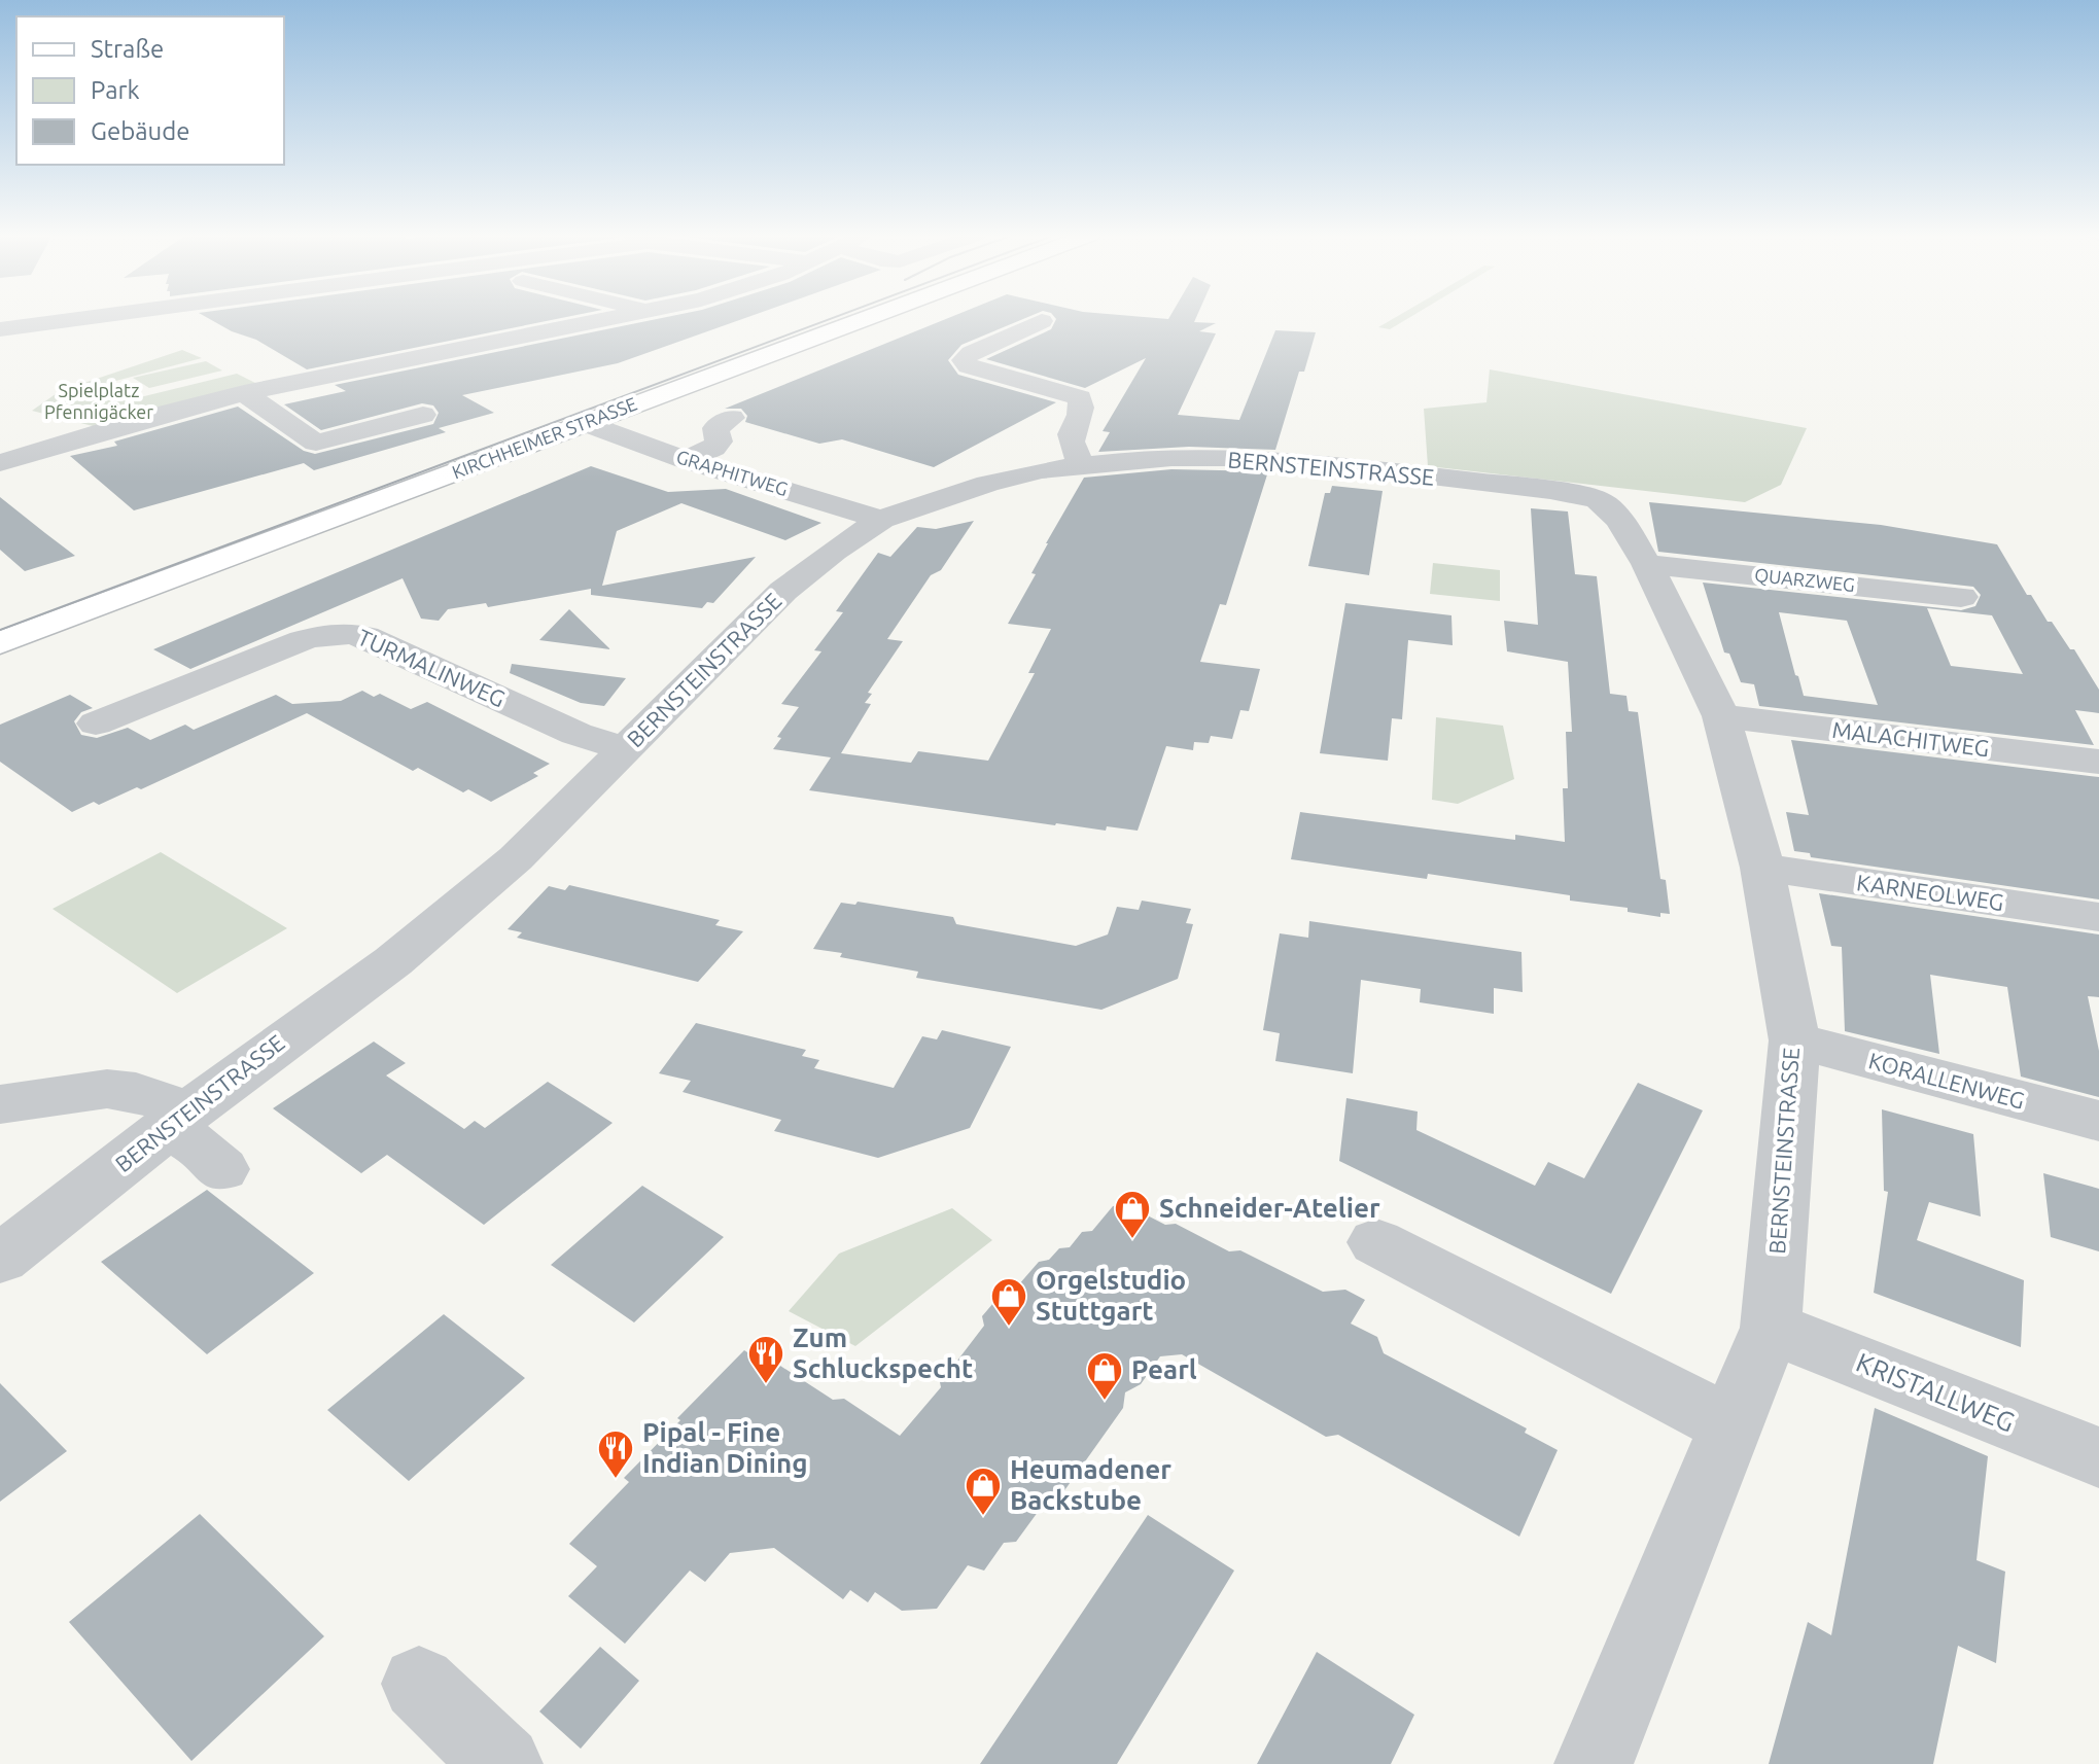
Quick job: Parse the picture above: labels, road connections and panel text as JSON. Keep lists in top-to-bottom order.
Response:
{
  "streets": {
    "main road": ["KIRCHHEIMER STRASSE"],
    "street": [
      "BERNSTEINSTRASSE",
      "GRAPHITWEG",
      "QUARZWEG",
      "TURMALINWEG",
      "MALACHITWEG",
      "KARNEOLWEG",
      "KORALLENWEG",
      "KRISTALLWEG"
    ]
  },
  "crossings": [
    ["KIRCHHEIMER STRASSE", "GRAPHITWEG"],
    ["BERNSTEINSTRASSE", "GRAPHITWEG"],
    ["BERNSTEINSTRASSE", "QUARZWEG"],
    ["BERNSTEINSTRASSE", "TURMALINWEG"],
    ["BERNSTEINSTRASSE", "MALACHITWEG"],
    ["BERNSTEINSTRASSE", "KARNEOLWEG"],
    ["BERNSTEINSTRASSE", "KORALLENWEG"],
    ["BERNSTEINSTRASSE", "KRISTALLWEG"]
  ],
  "parks": ["Spielplatz Pfennigäcker"],
  "places": {
    "shop": [
      "Schneider-Atelier",
      "Orgelstudio Stuttgart",
      "Pearl",
      "Heumadener Backstube"
    ],
    "restaurant": ["Zum Schluckspecht", "Pipal - Fine Indian Dining"]
  },
  "legend": ["Straße", "Park", "Gebäude"]
}
